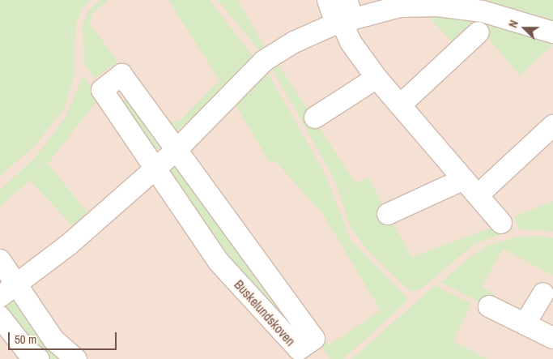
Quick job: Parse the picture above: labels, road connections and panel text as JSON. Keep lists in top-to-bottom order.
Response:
{
  "streets": {
    "street": ["Buskelundskoven"]
  },
  "scale_bar": "50 m",
  "north": "left"
}
